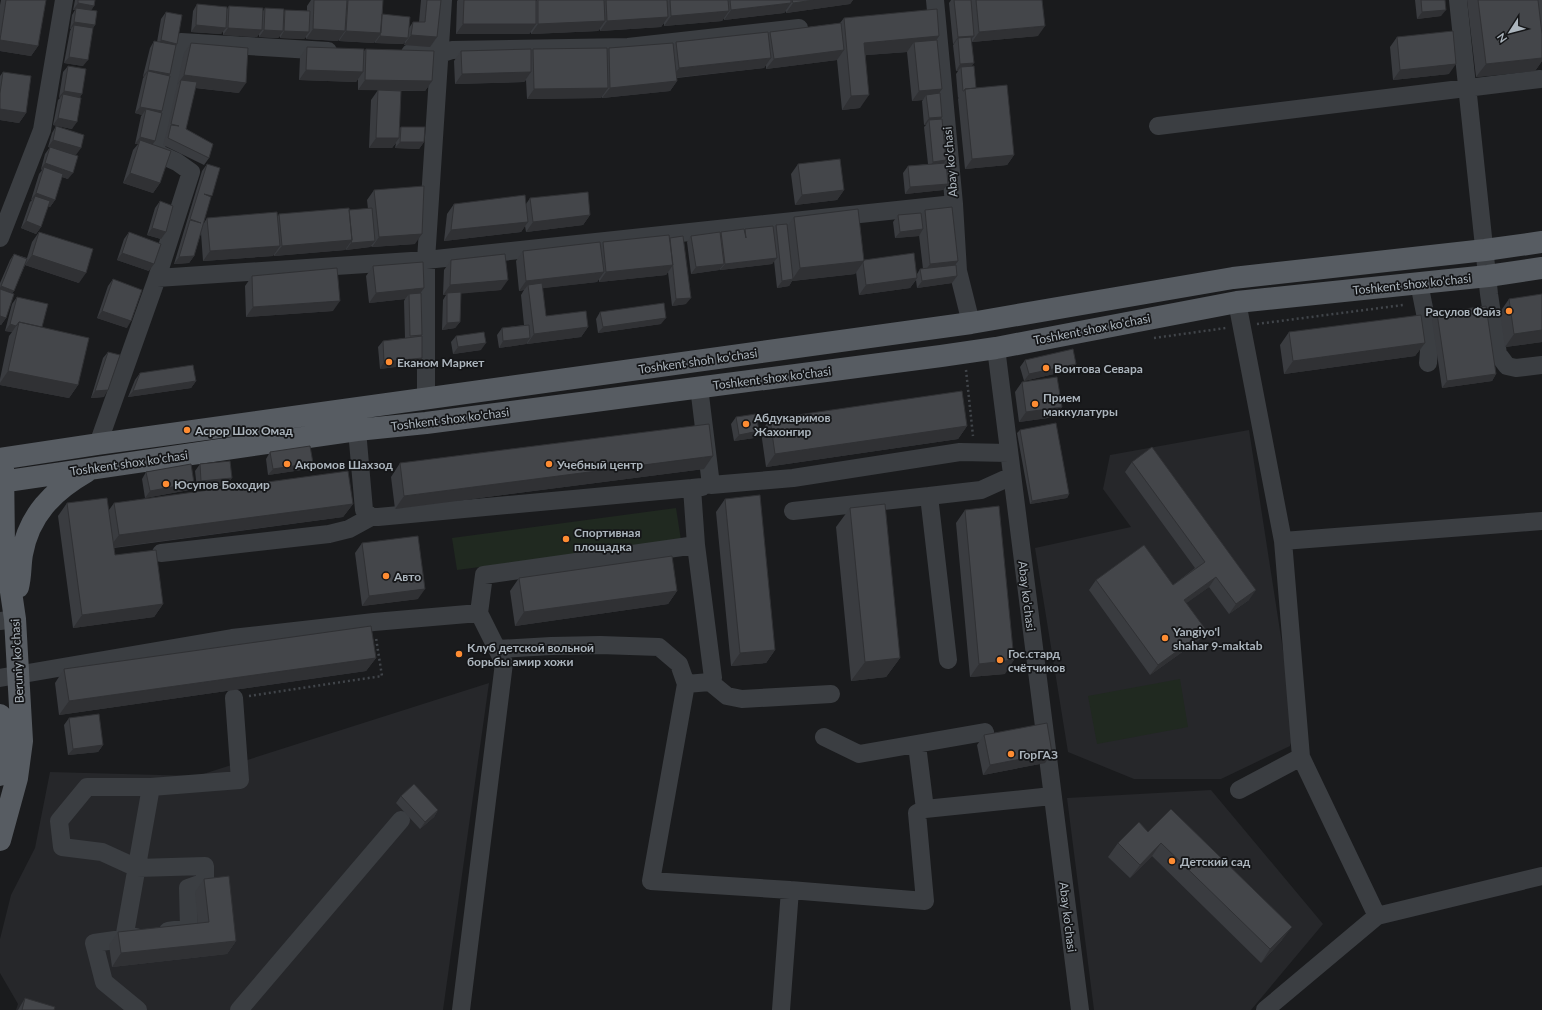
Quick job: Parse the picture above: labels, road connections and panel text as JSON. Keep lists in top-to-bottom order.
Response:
{
  "streets": {
    "main road": ["Toshkent shox ko'chasi", "Toshkent shoh ko'chasi", "Beruniy ko'chasi"],
    "street": ["Abay ko'chasi"]
  },
  "crossings": [
    ["Abay ko'chasi", "Toshkent shox ko'chasi"],
    ["Abay ko'chasi", "Toshkent shoh ko'chasi"],
    ["Toshkent shox ko'chasi", "Toshkent shoh ko'chasi"],
    ["Toshkent shox ko'chasi", "Beruniy ko'chasi"]
  ],
  "places": [
    "Расулов Файз",
    "Еканом Маркет",
    "Воитова Севара",
    "Прием маккулатуры",
    "Абдукаримов Жахонгир",
    "Асрор Шох Омад",
    "Акромов Шахзод",
    "Учебный центр",
    "Юсупов Боходир",
    "Спортивная площадка",
    "Авто",
    "Yangiyo'l shahar 9-maktab",
    "Клуб детской вольной борьбы амир хожи",
    "Гос.стард счётчиков",
    "ГорГАЗ",
    "Детский сад"
  ],
  "north": "bottom left"
}
